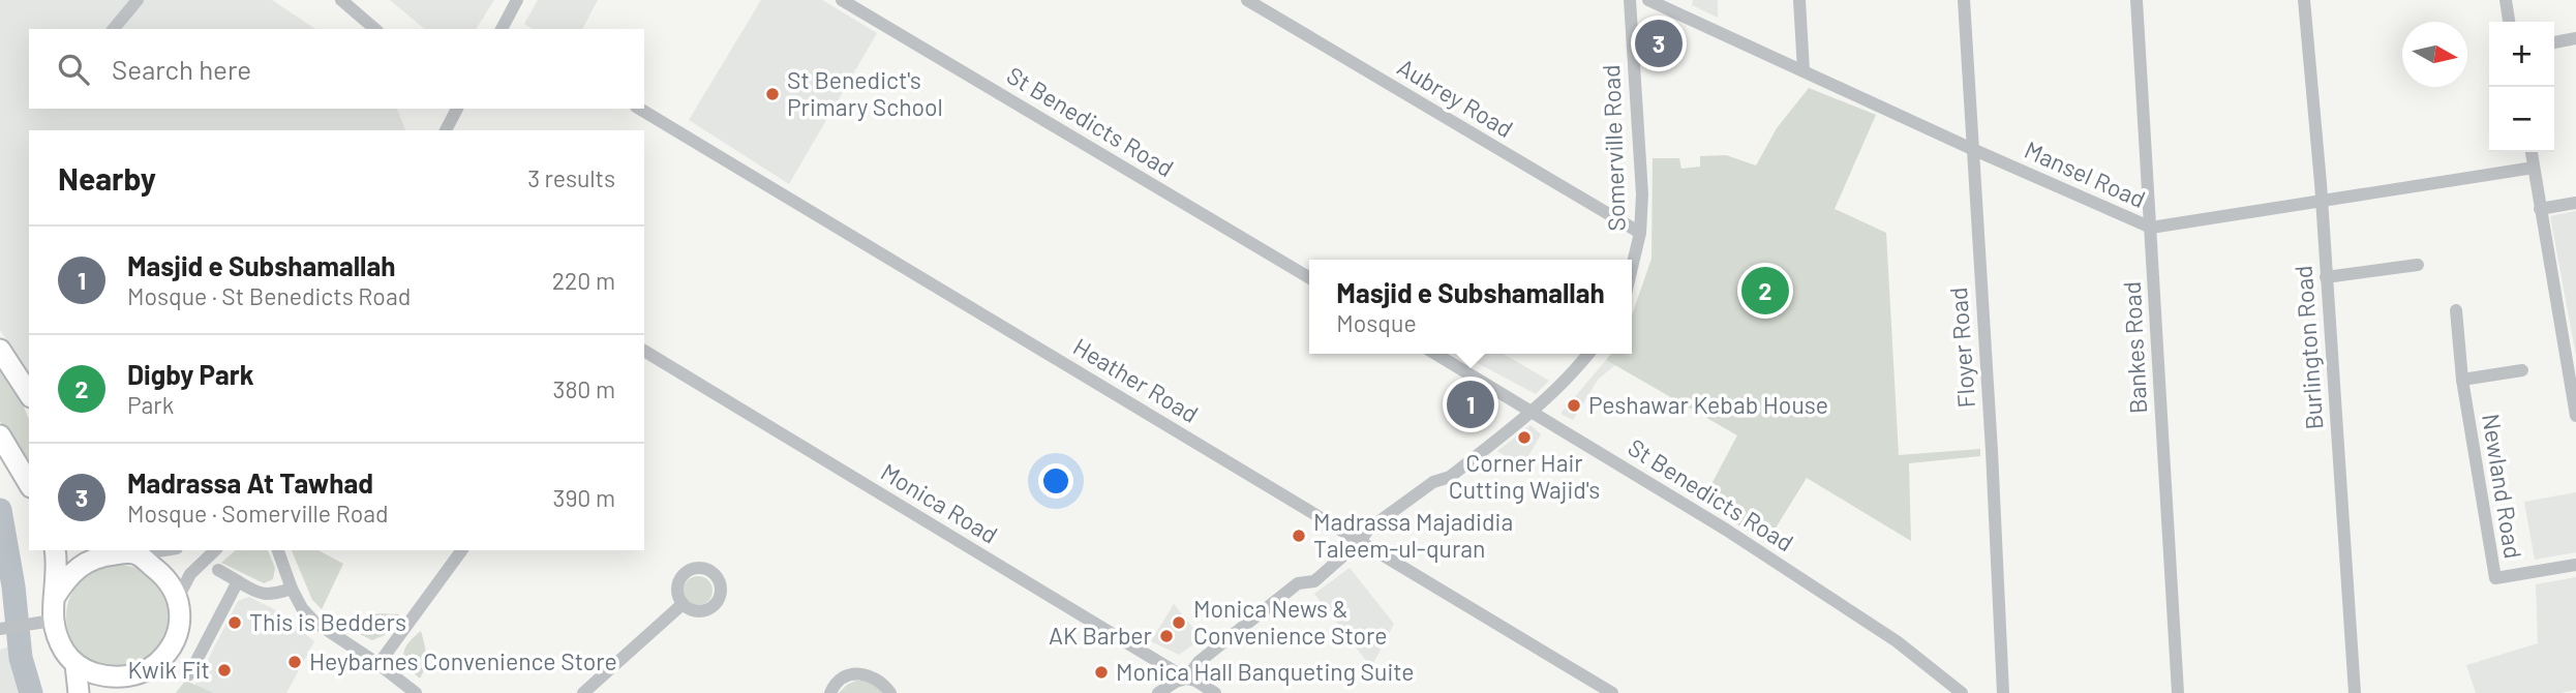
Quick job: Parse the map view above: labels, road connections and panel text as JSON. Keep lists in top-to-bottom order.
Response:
{
  "streets": {
    "street": [
      "Aubrey Road",
      "St Benedicts Road",
      "Somerville Road",
      "Mansel Road",
      "Floyer Road",
      "Bankes Road",
      "Burlington Road",
      "Heather Road",
      "Newland Road",
      "Monica Road"
    ]
  },
  "crossings": [
    ["Aubrey Road", "Somerville Road"],
    ["Mansel Road", "Floyer Road"],
    ["Mansel Road", "Bankes Road"],
    ["Mansel Road", "Burlington Road"]
  ],
  "places": [
    "St Benedict's Primary School",
    "Peshawar Kebab House",
    "Corner Hair Cutting Wajid's",
    "Madrassa Majadidia Taleem-ul-quran",
    "This is Bedders",
    "Monica News & Convenience Store",
    "AK Barber",
    "Heybarnes Convenience Store",
    "Kwik Fit",
    "Monica Hall Banqueting Suite"
  ],
  "north": "right",
  "page": {
    "pins": ["3", "2", "1"],
    "map_buttons": ["+", "−"],
    "search": "Search here",
    "heading": ["Nearby", "3 results"],
    "list": [
      {
        "mark": "1",
        "name": "Masjid e Subshamallah",
        "note": "Mosque · St Benedicts Road",
        "value": "220 m"
      },
      {
        "mark": "2",
        "name": "Digby Park",
        "note": "Park",
        "value": "380 m"
      },
      {
        "mark": "3",
        "name": "Madrassa At Tawhad",
        "note": "Mosque · Somerville Road",
        "value": "390 m"
      }
    ],
    "popup": ["Masjid e Subshamallah", "Mosque"]
  }
}
